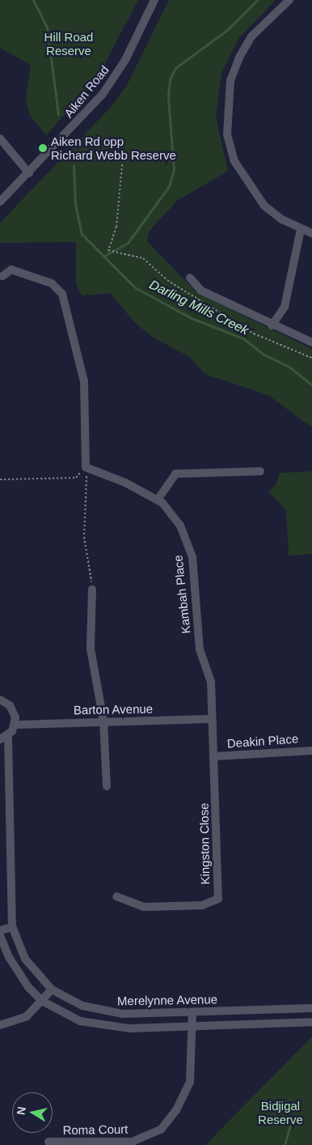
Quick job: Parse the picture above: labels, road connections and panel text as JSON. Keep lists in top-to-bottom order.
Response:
{
  "streets": {
    "street": [
      "Aiken Road",
      "Kambah Place",
      "Barton Avenue",
      "Deakin Place",
      "Kingston Close",
      "Merelynne Avenue",
      "Roma Court"
    ]
  },
  "crossings": [
    ["Kambah Place", "Barton Avenue"],
    ["Kambah Place", "Deakin Place"],
    ["Kambah Place", "Kingston Close"],
    ["Deakin Place", "Kingston Close"],
    ["Merelynne Avenue", "Roma Court"]
  ],
  "water": ["Darling Mills Creek"],
  "parks": ["Hill Road Reserve", "Bidjigal Reserve"],
  "places": ["Aiken Rd opp Richard Webb Reserve"],
  "north": "left"
}
